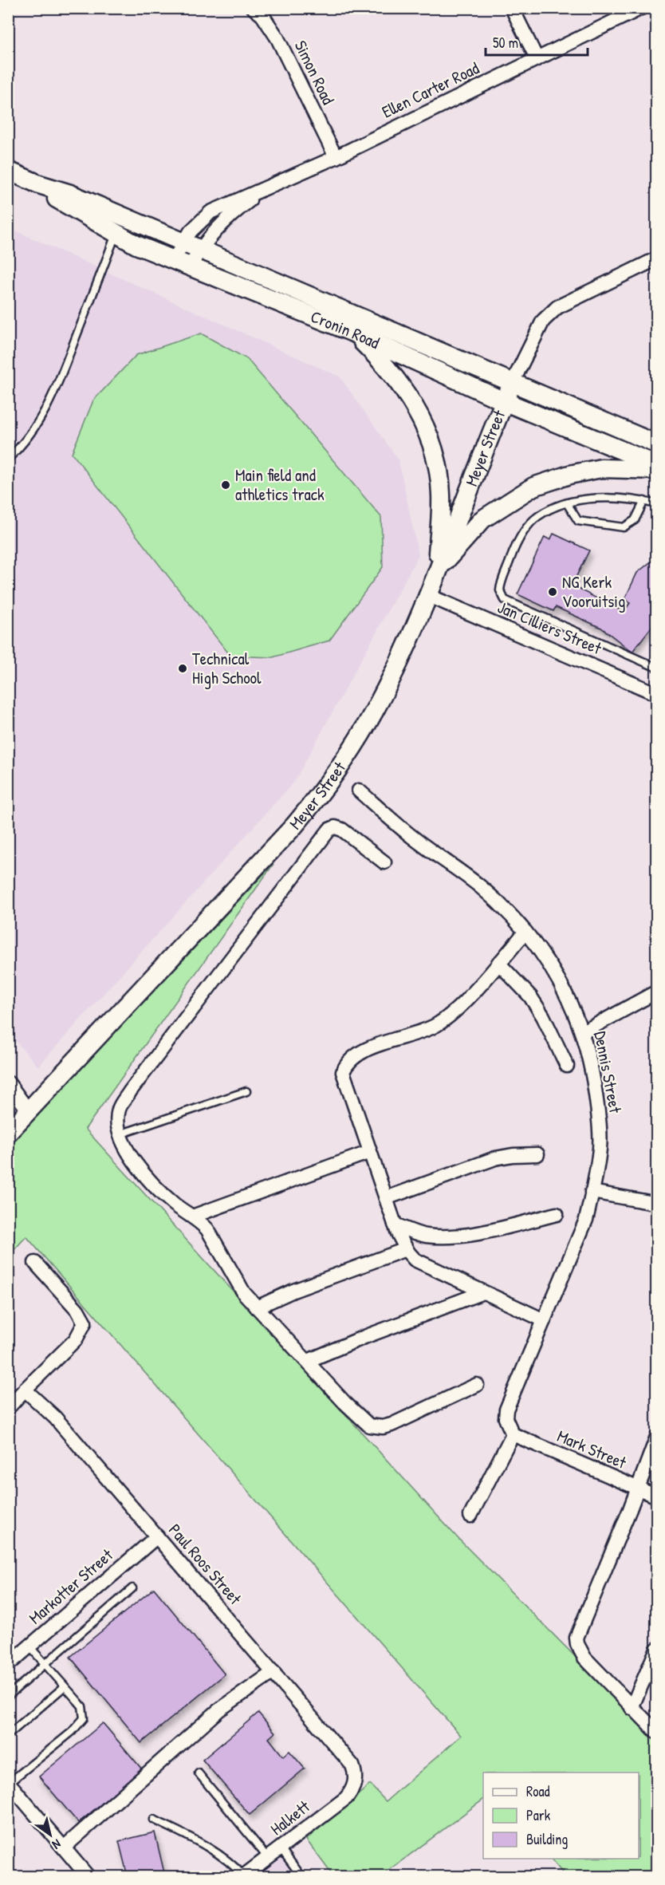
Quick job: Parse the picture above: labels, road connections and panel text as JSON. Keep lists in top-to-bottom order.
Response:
{
  "streets": {
    "street": [
      "Simon Road",
      "Ellen Carter Road",
      "Cronin Road",
      "Meyer Street",
      "Jan Cilliers Street",
      "Dennis Street",
      "Mark Street",
      "Paul Roos Street",
      "Markotter Street",
      "Halkett"
    ]
  },
  "crossings": [
    ["Simon Road", "Ellen Carter Road"],
    ["Ellen Carter Road", "Cronin Road"],
    ["Cronin Road", "Meyer Street"],
    ["Meyer Street", "Jan Cilliers Street"],
    ["Dennis Street", "Mark Street"],
    ["Paul Roos Street", "Markotter Street"],
    ["Paul Roos Street", "Halkett"]
  ],
  "places": ["Main field and athletics track", "NG Kerk Vooruitsig", "Technical High School"],
  "legend": ["Road", "Park", "Building"],
  "scale_bar": "50 m",
  "north": "bottom right"
}
